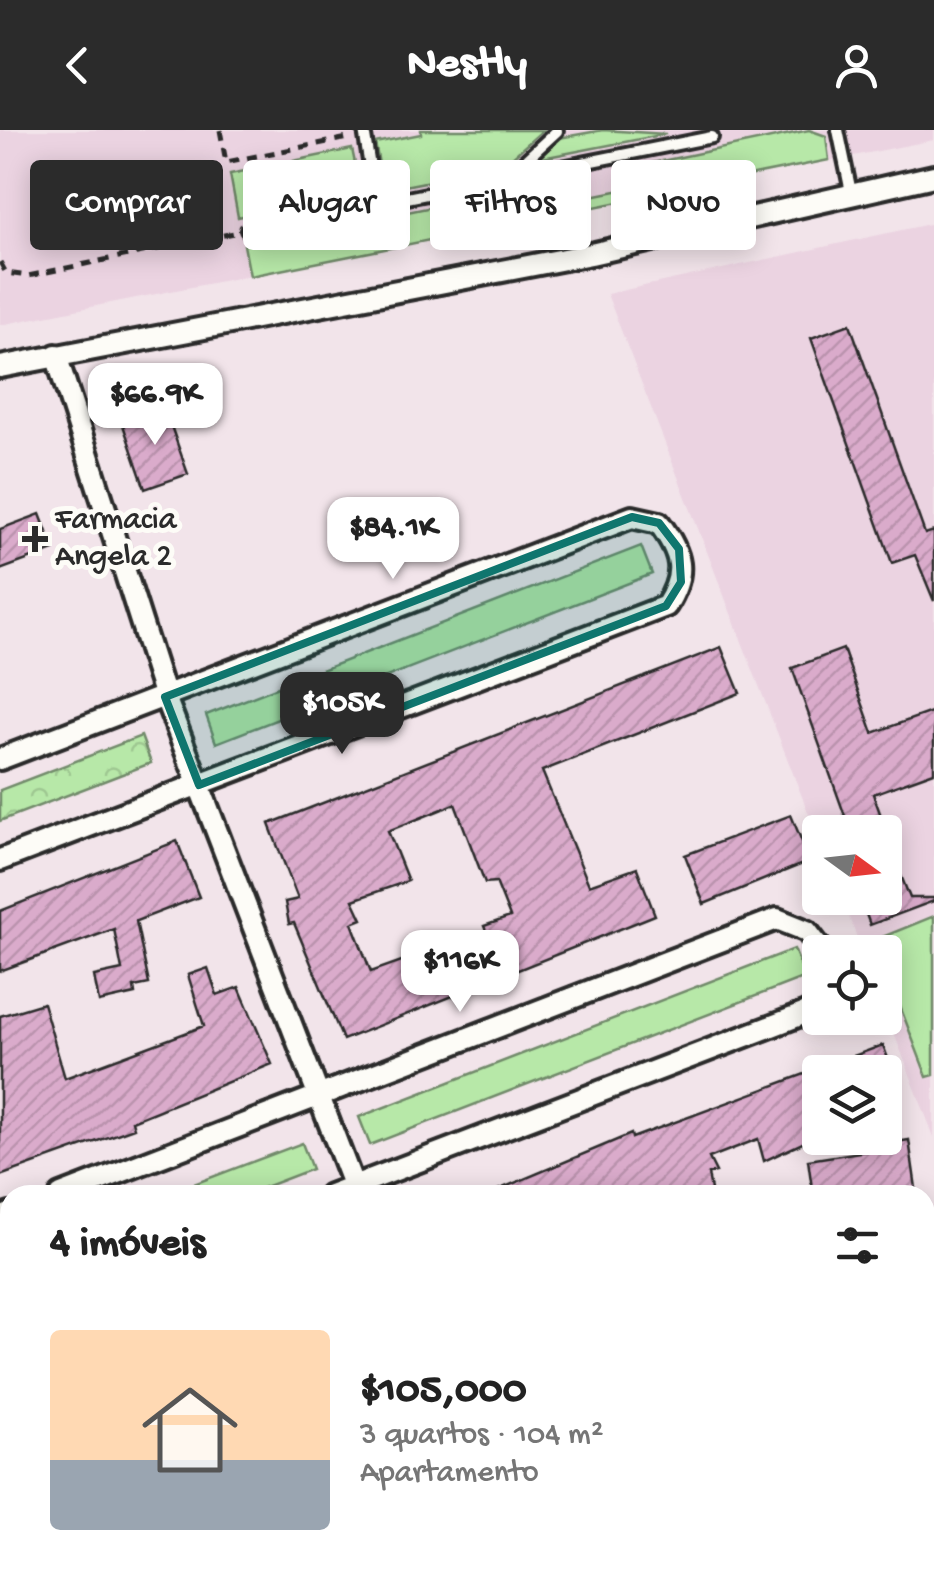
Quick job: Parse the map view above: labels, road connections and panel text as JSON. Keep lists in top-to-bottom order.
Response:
{
  "places": {
    "health": ["Farmacia Angela 2"]
  },
  "north": "right",
  "page": {
    "header": "Nestly",
    "chip": [
      "Comprar",
      "Alugar",
      "Filtros",
      "Novo"
    ],
    "price": [
      "$66.9K",
      "$84.1K",
      "$105K",
      "$116K"
    ],
    "heading": "4 imóveis",
    "list": [
      {
        "name": "$105,000",
        "note": "3 quartos · 104 m² · Apartamento"
      }
    ]
  }
}
